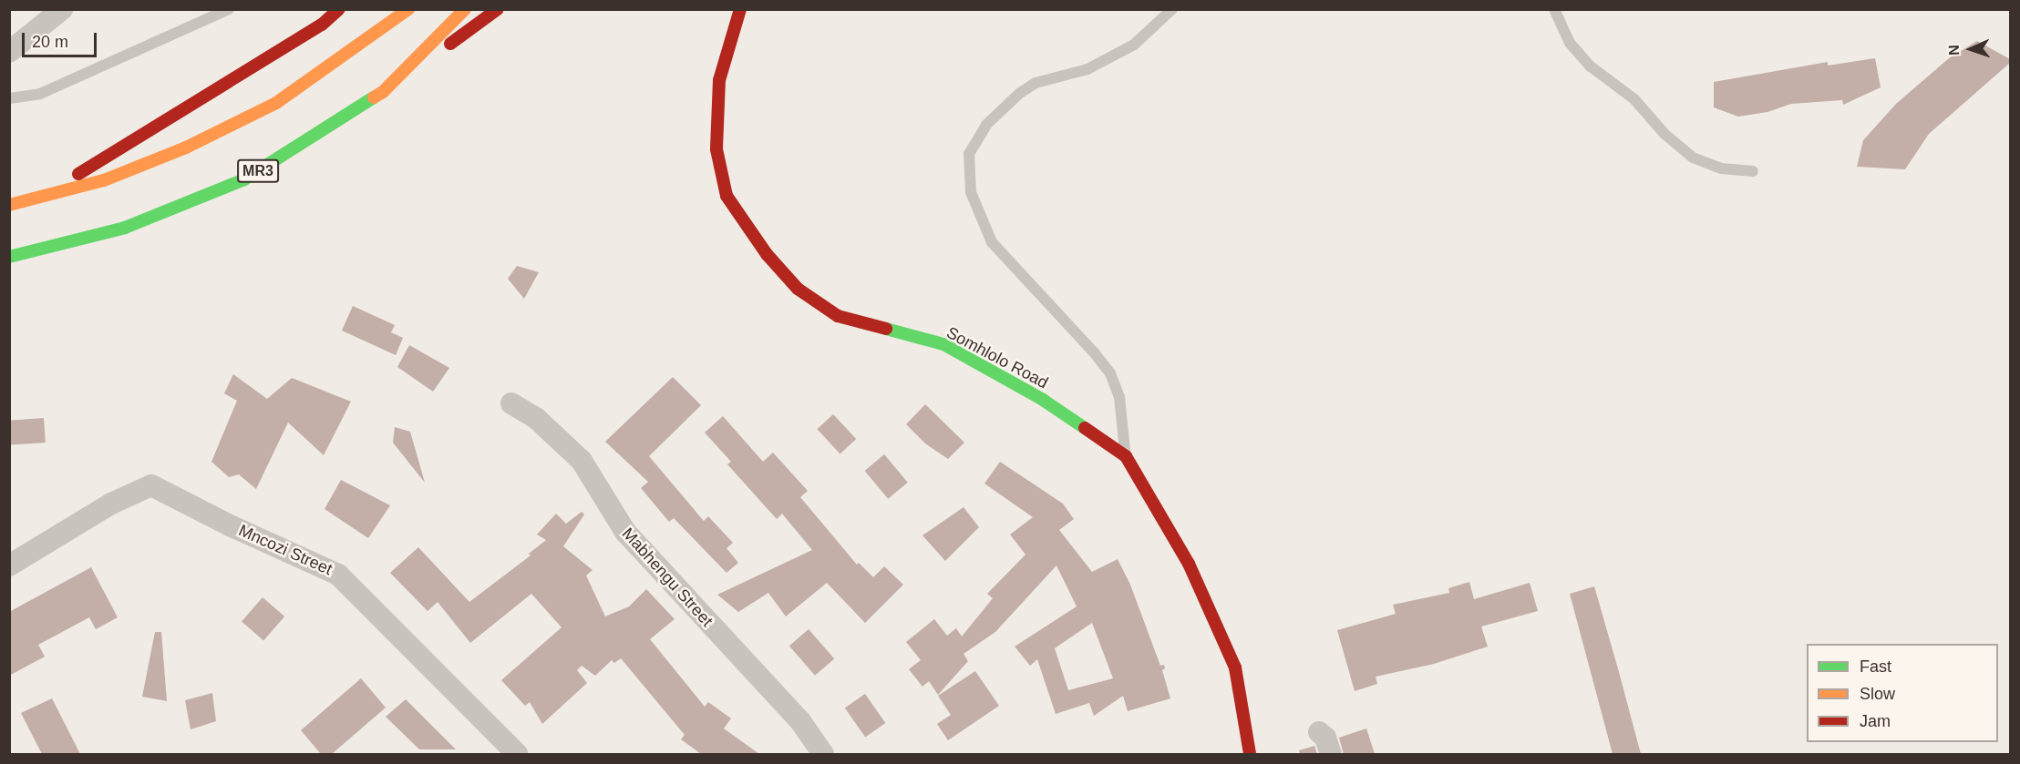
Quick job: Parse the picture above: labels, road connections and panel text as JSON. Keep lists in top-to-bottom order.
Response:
{
  "streets": {
    "main road": ["MR3", "Somhlolo Road"],
    "street": ["Mncozi Street", "Mabhengu Street"]
  },
  "legend": ["Fast", "Slow", "Jam"],
  "scale_bar": "20 m",
  "north": "left"
}
